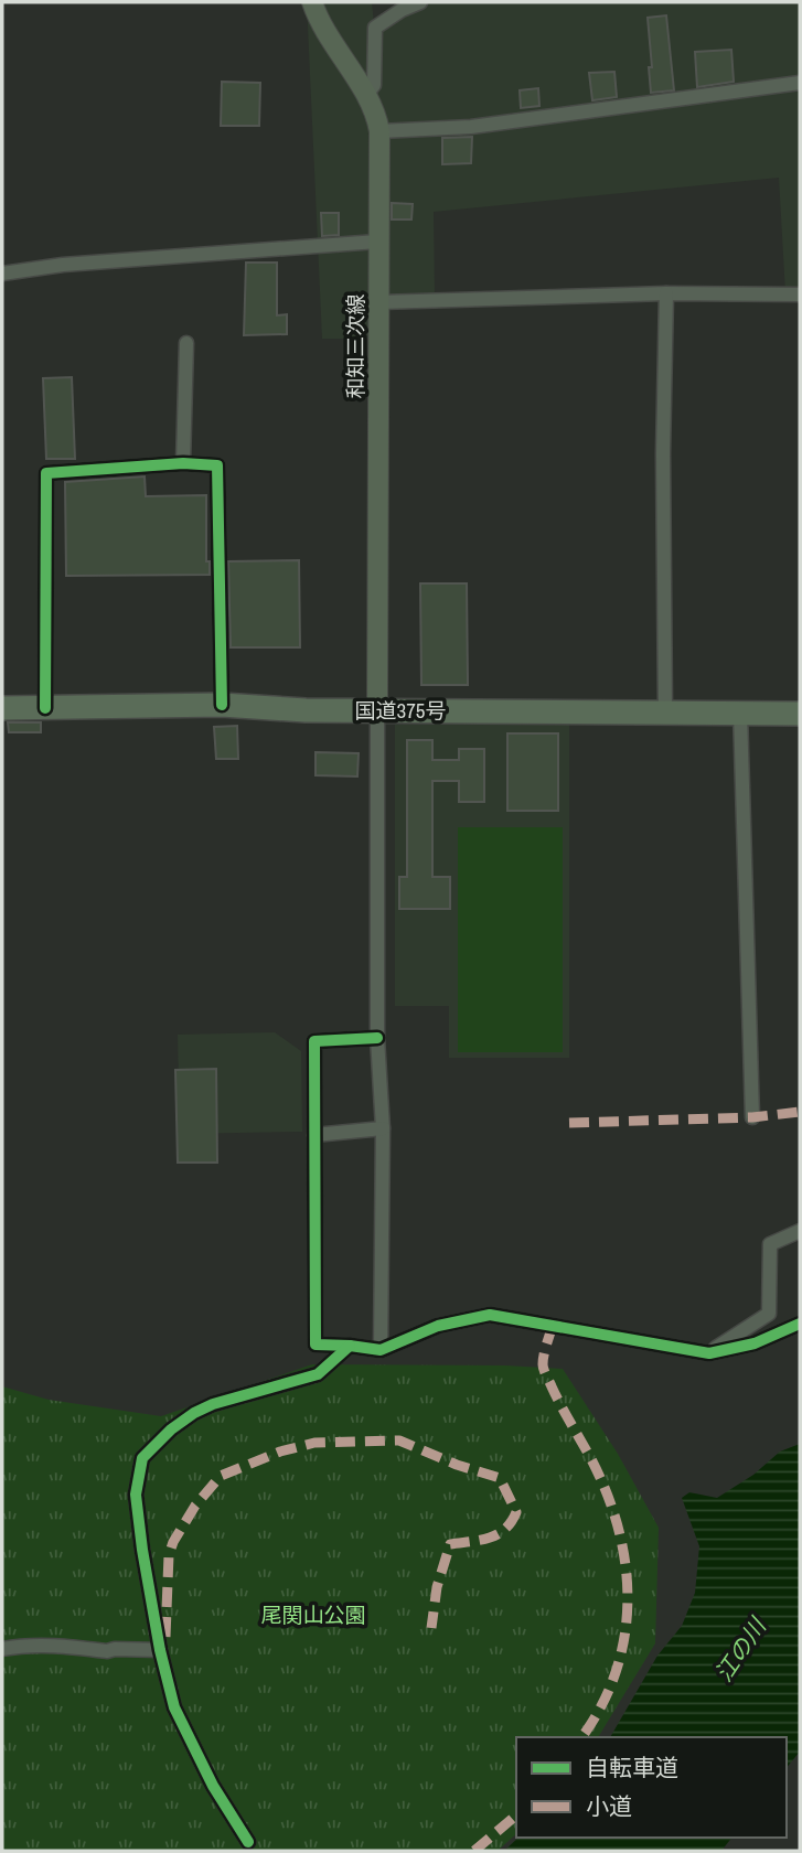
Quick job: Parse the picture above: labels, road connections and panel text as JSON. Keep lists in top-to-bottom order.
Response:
{
  "streets": {
    "highway": ["国道375号"],
    "main road": ["和知三次線"]
  },
  "crossings": [
    ["和知三次線", "国道375号"]
  ],
  "water": ["江の川"],
  "parks": ["尾関山公園"],
  "legend": ["自転車道", "小道"]
}
